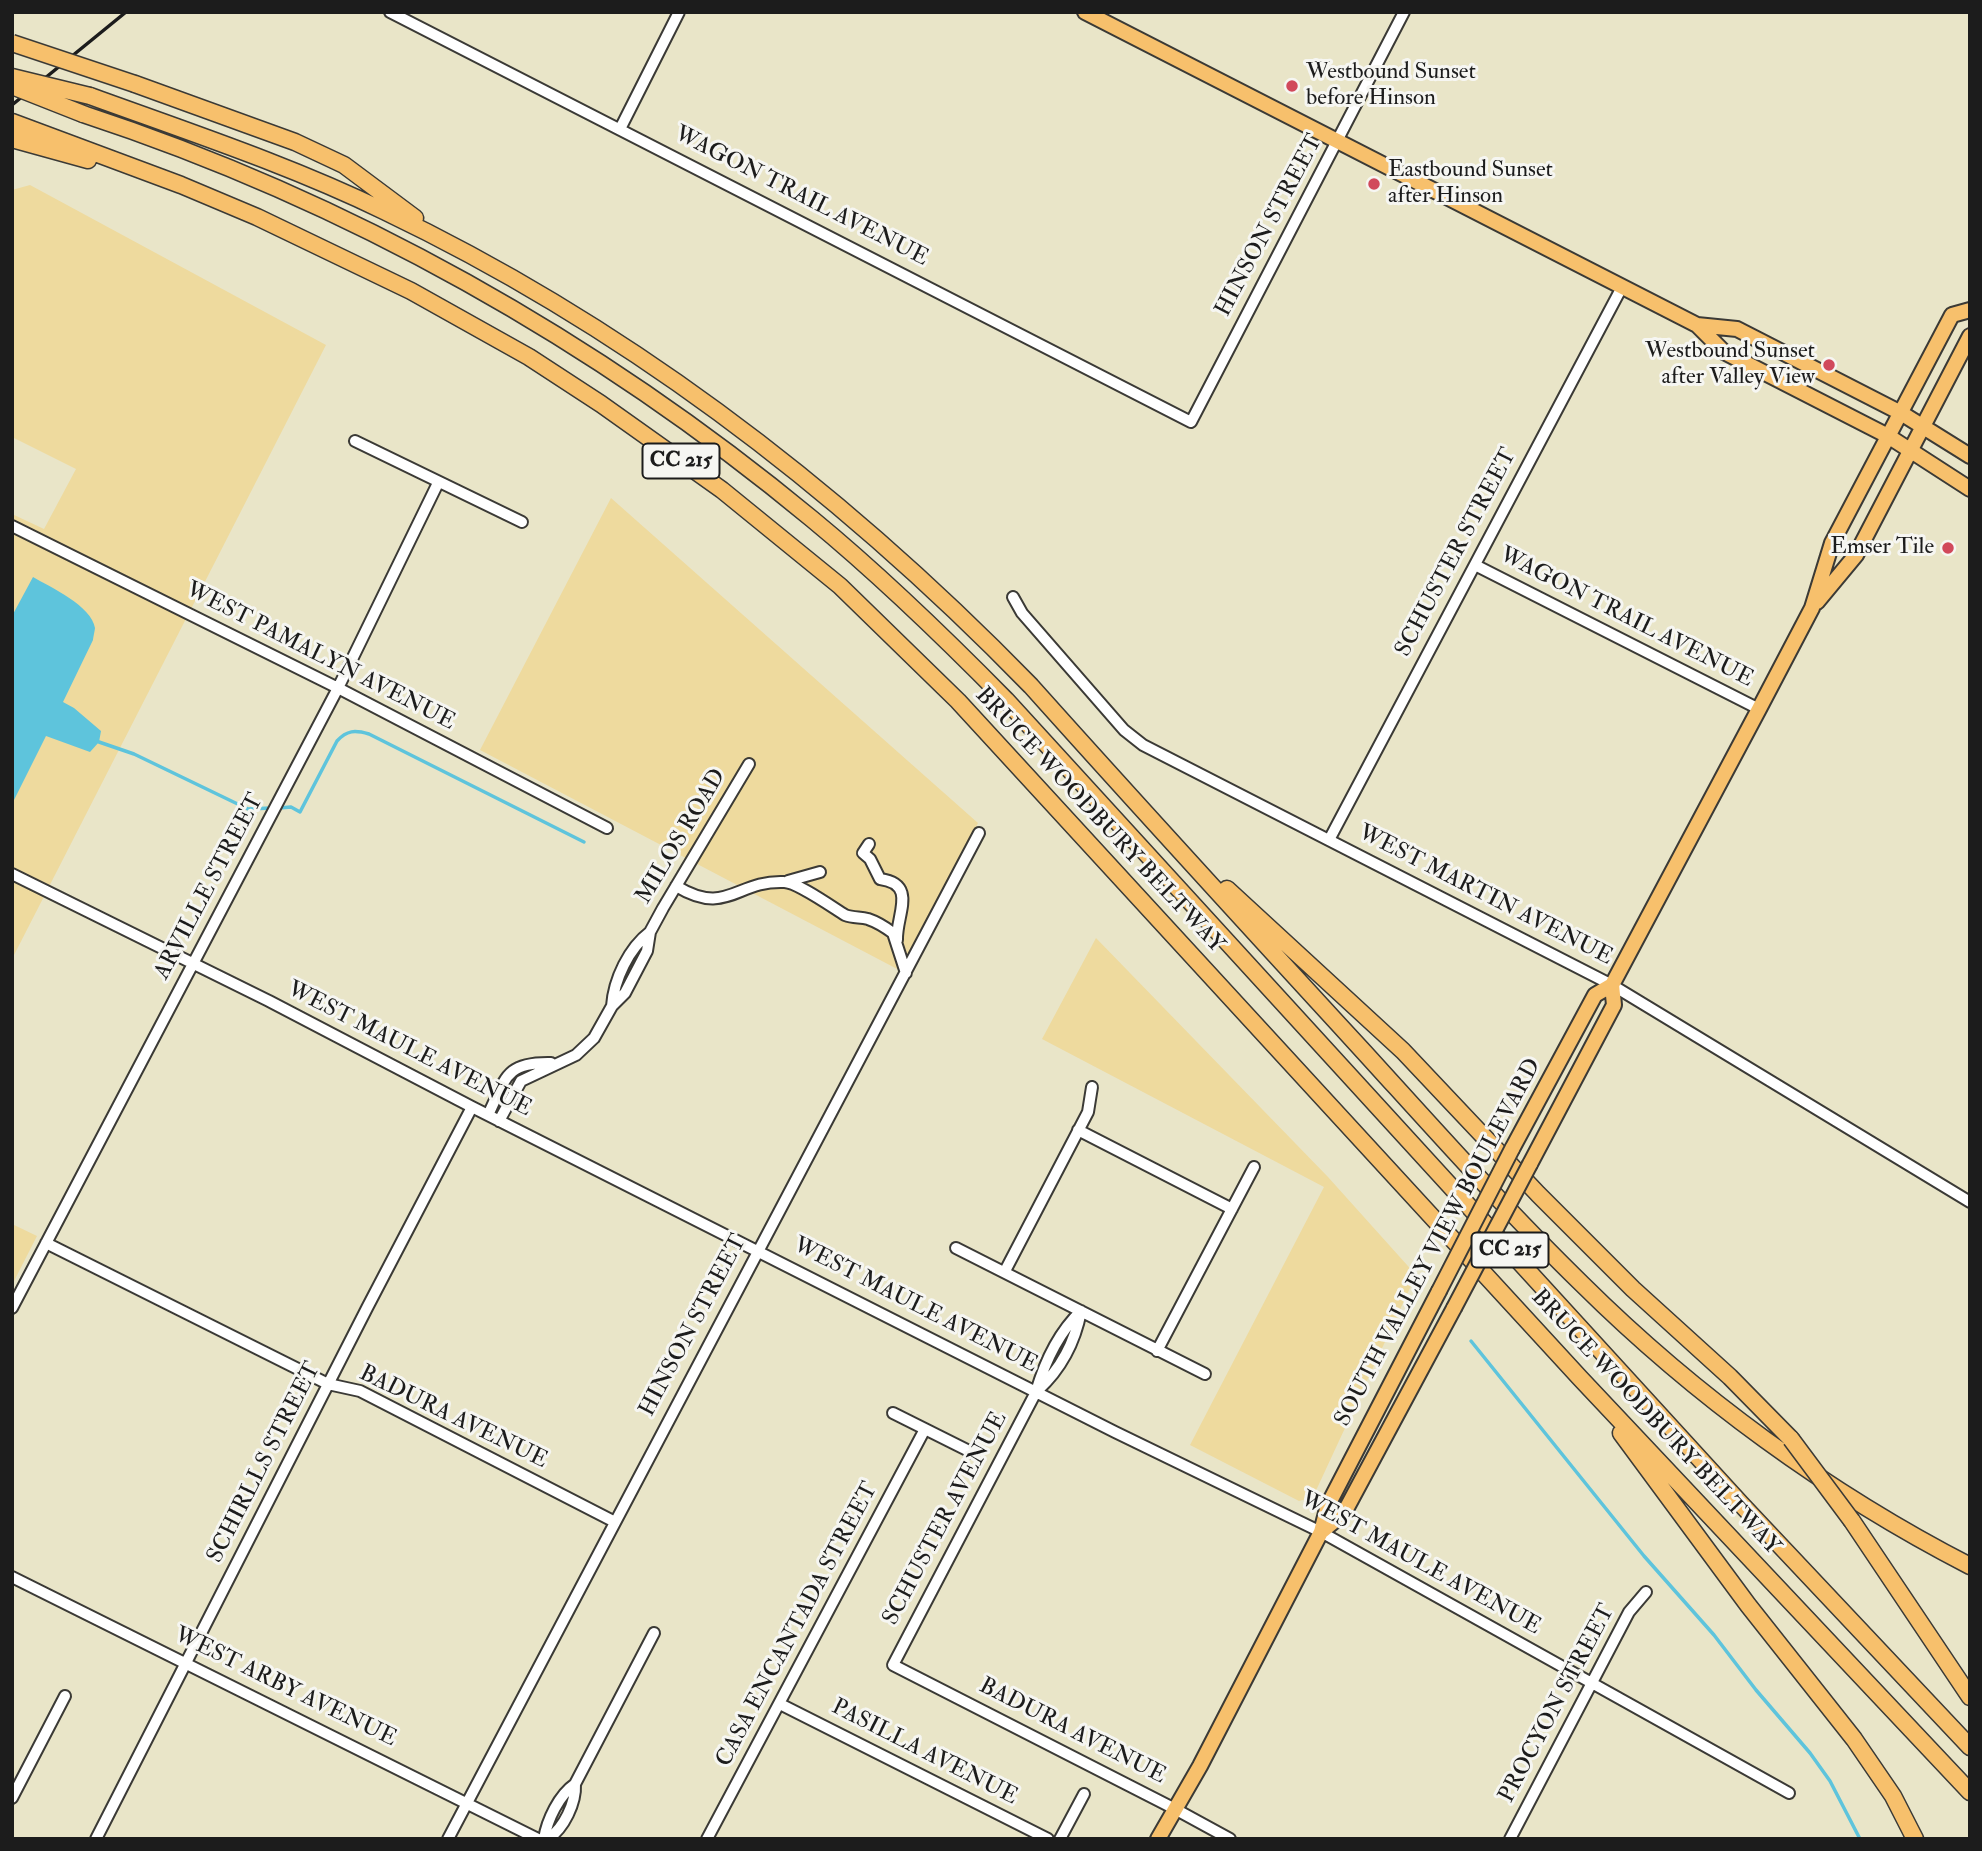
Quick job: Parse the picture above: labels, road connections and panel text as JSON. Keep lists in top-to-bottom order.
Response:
{
  "streets": {
    "highway": ["CC 215", "BRUCE WOODBURY BELTWAY"],
    "main road": ["SOUTH VALLEY VIEW BOULEVARD"],
    "street": [
      "WAGON TRAIL AVENUE",
      "HINSON STREET",
      "SCHUSTER STREET",
      "WEST PAMALYN AVENUE",
      "MILOS ROAD",
      "ARVILLE STREET",
      "WEST MARTIN AVENUE",
      "WEST MAULE AVENUE",
      "BADURA AVENUE",
      "SCHIRLLS STREET",
      "SCHUSTER AVENUE",
      "CASA ENCANTADA STREET",
      "WEST ARBY AVENUE",
      "PROCYON STREET",
      "PASILLA AVENUE"
    ]
  },
  "crossings": [
    ["WAGON TRAIL AVENUE", "HINSON STREET"],
    ["WAGON TRAIL AVENUE", "SCHUSTER STREET"],
    ["WAGON TRAIL AVENUE", "SOUTH VALLEY VIEW BOULEVARD"],
    ["HINSON STREET", "WEST MAULE AVENUE"],
    ["HINSON STREET", "BADURA AVENUE"],
    ["HINSON STREET", "WEST ARBY AVENUE"],
    ["SCHUSTER STREET", "WEST MARTIN AVENUE"],
    ["WEST PAMALYN AVENUE", "ARVILLE STREET"],
    ["MILOS ROAD", "WEST MAULE AVENUE"],
    ["ARVILLE STREET", "WEST MAULE AVENUE"],
    ["ARVILLE STREET", "BADURA AVENUE"],
    ["WEST MARTIN AVENUE", "SOUTH VALLEY VIEW BOULEVARD"],
    ["WEST MAULE AVENUE", "SOUTH VALLEY VIEW BOULEVARD"],
    ["WEST MAULE AVENUE", "SCHIRLLS STREET"],
    ["WEST MAULE AVENUE", "SCHUSTER AVENUE"],
    ["WEST MAULE AVENUE", "PROCYON STREET"],
    ["SOUTH VALLEY VIEW BOULEVARD", "BADURA AVENUE"],
    ["BADURA AVENUE", "SCHIRLLS STREET"],
    ["BADURA AVENUE", "SCHUSTER AVENUE"],
    ["SCHIRLLS STREET", "WEST ARBY AVENUE"],
    ["CASA ENCANTADA STREET", "PASILLA AVENUE"]
  ],
  "places": [
    "Westbound Sunset before Hinson",
    "Eastbound Sunset after Hinson",
    "Westbound Sunset after Valley View",
    "Emser Tile"
  ]
}
